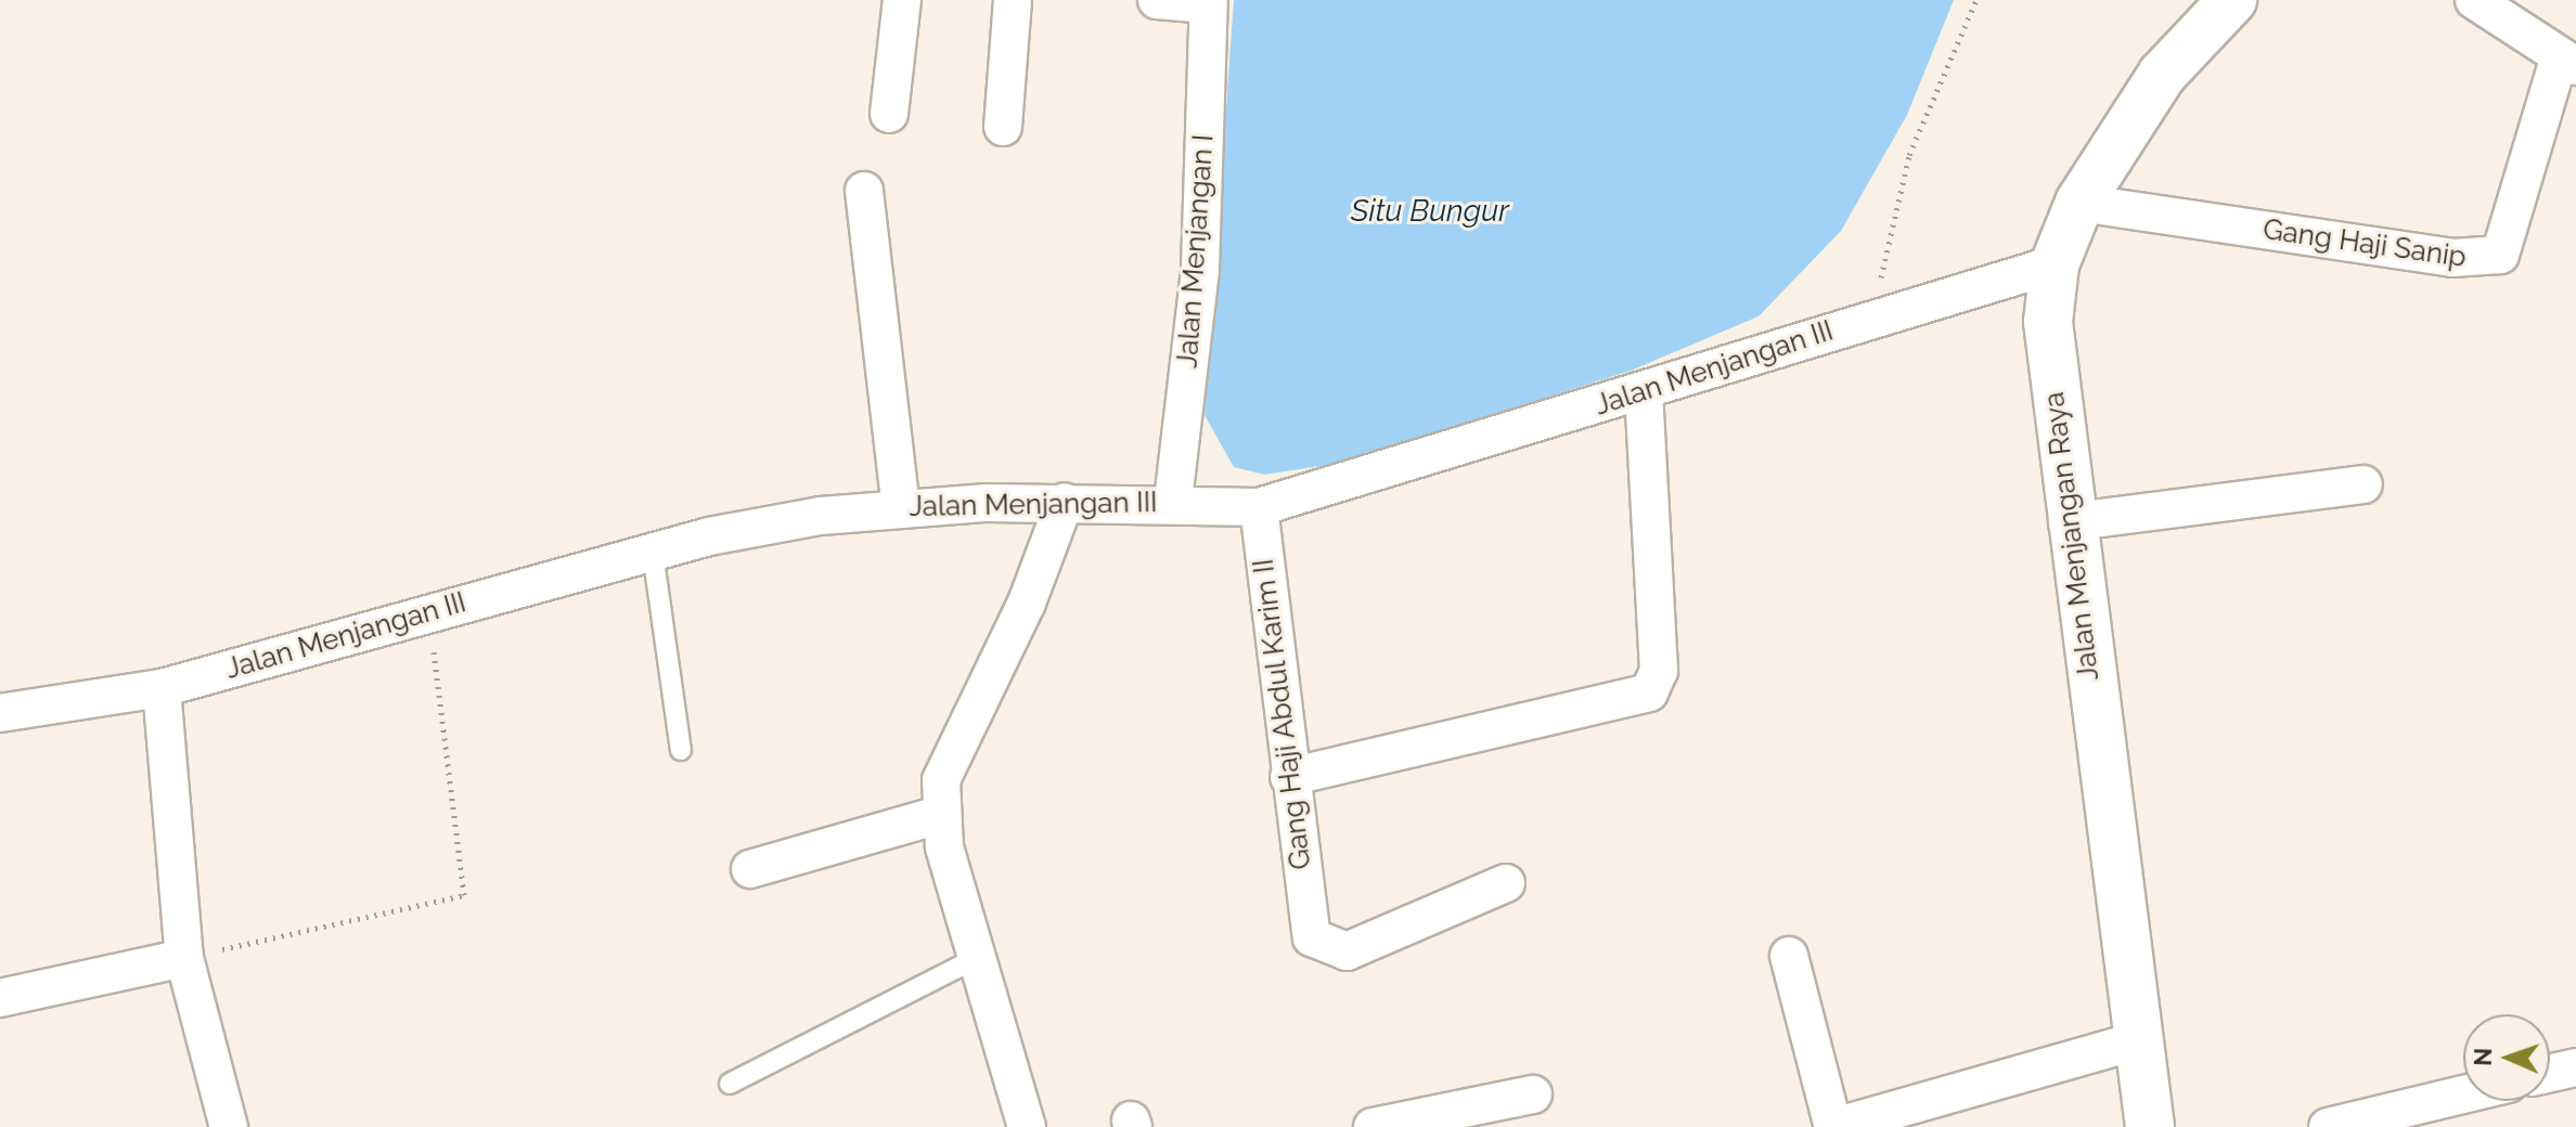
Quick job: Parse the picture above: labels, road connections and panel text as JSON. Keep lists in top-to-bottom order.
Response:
{
  "streets": {
    "main road": ["Jalan Menjangan Raya"],
    "street": [
      "Gang Haji Sanip",
      "Jalan Menjangan I",
      "Jalan Menjangan III",
      "Gang Haji Abdul Karim II"
    ]
  },
  "crossings": [
    ["Gang Haji Sanip", "Jalan Menjangan Raya"],
    ["Jalan Menjangan I", "Jalan Menjangan III"],
    ["Jalan Menjangan III", "Jalan Menjangan Raya"],
    ["Jalan Menjangan III", "Gang Haji Abdul Karim II"]
  ],
  "water": ["Situ Bungur"],
  "north": "left"
}
